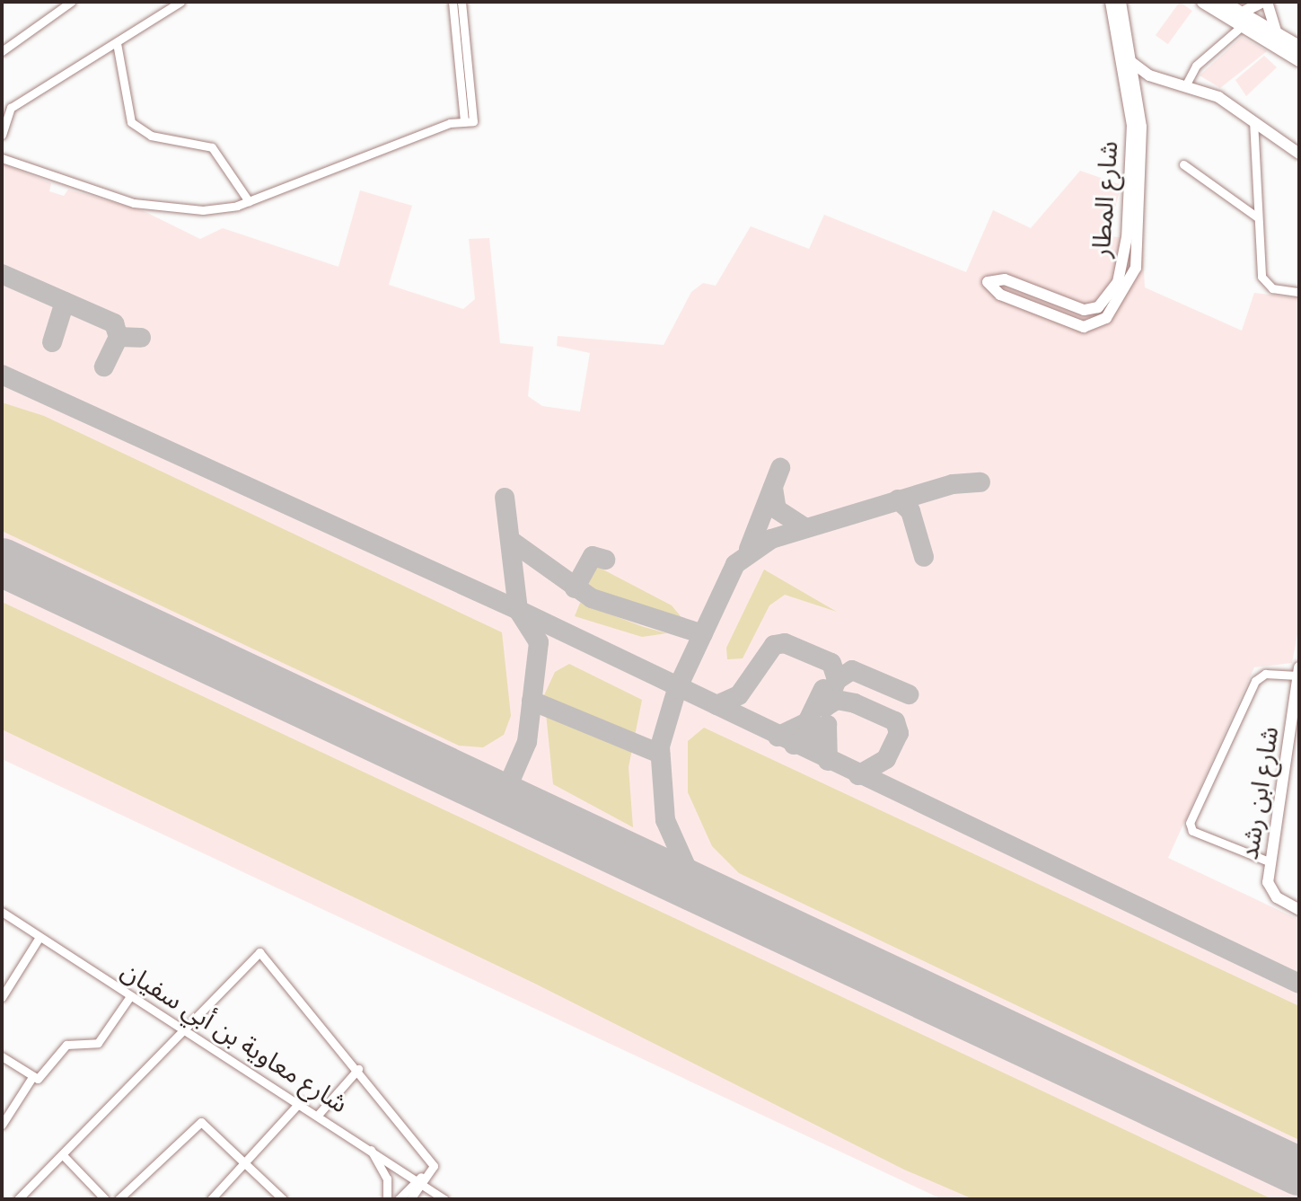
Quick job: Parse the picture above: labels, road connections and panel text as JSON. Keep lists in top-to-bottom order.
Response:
{
  "streets": {
    "street": ["شارع المطار", "شارع ابن رشد", "شارع معاوية بن أبي سفيان"]
  }
}
